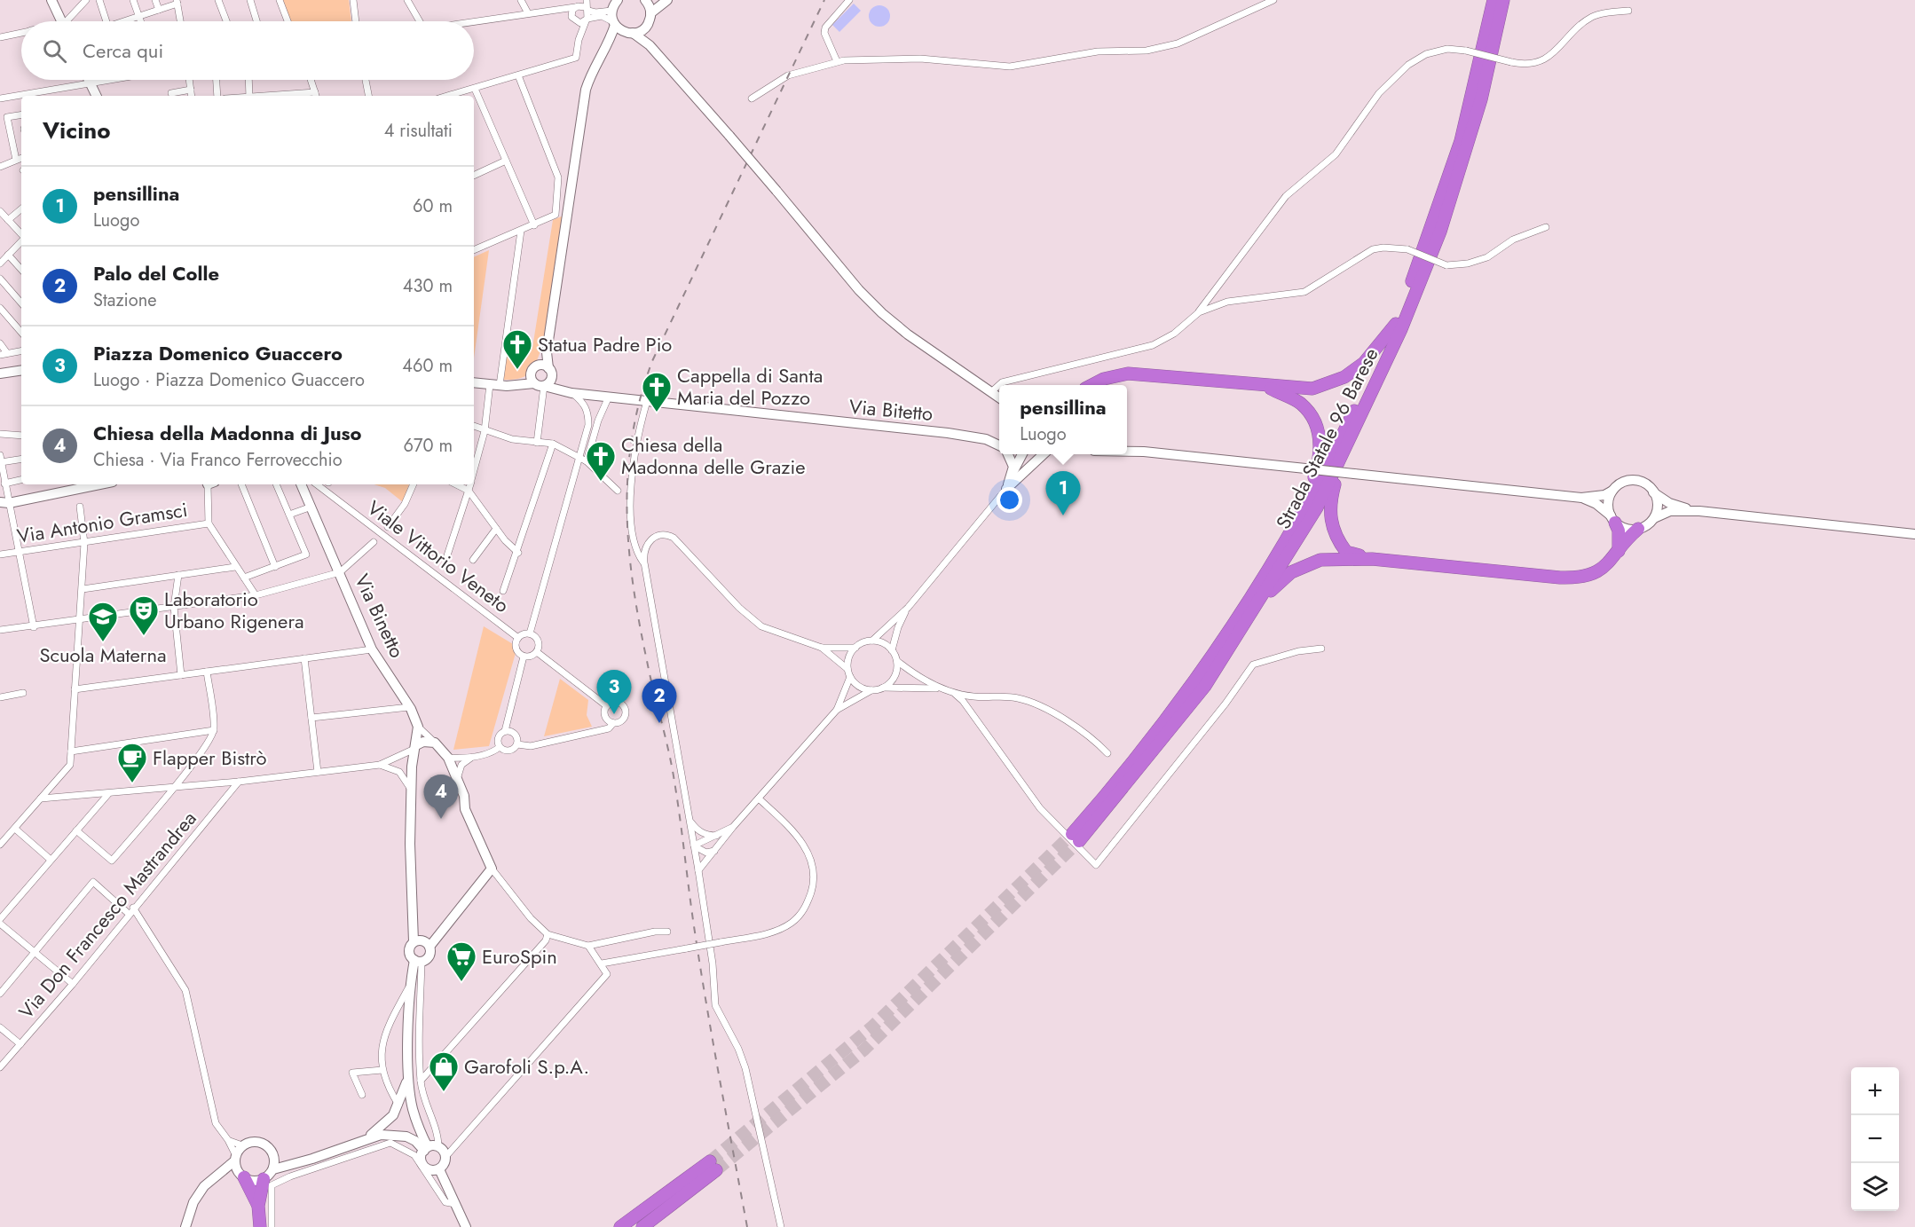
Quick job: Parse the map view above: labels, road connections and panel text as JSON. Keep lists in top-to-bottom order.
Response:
{
  "streets": {
    "highway": ["Strada Statale 96 Barese"],
    "street": [
      "Via Bitetto",
      "Via Antonio Gramsci",
      "Viale Vittorio Veneto",
      "Via Binetto",
      "Via Don Francesco Mastrandrea"
    ]
  },
  "places": {
    "church": ["Statua Padre Pio", "Cappella di Santa Maria del Pozzo", "Chiesa della Madonna delle Grazie"],
    "theatre": ["Laboratorio Urbano Rigenera"],
    "school or university": ["Scuola Materna"],
    "cafe": ["Flapper Bistrò"],
    "supermarket": ["EuroSpin"],
    "shop": ["Garofoli S.p.A."]
  },
  "page": {
    "search": "Cerca qui",
    "heading": ["Vicino", "4 risultati"],
    "list": [
      {
        "mark": "1",
        "name": "pensillina",
        "note": "Luogo",
        "value": "60 m"
      },
      {
        "mark": "2",
        "name": "Palo del Colle",
        "note": "Stazione",
        "value": "430 m"
      },
      {
        "mark": "3",
        "name": "Piazza Domenico Guaccero",
        "note": "Luogo · Piazza Domenico Guaccero",
        "value": "460 m"
      },
      {
        "mark": "4",
        "name": "Chiesa della Madonna di Juso",
        "note": "Chiesa · Via Franco Ferrovecchio",
        "value": "670 m"
      }
    ],
    "popup": ["pensillina", "Luogo"],
    "pins": [
      "1",
      "3",
      "2",
      "4"
    ],
    "map_buttons": ["+", "−"]
  }
}
